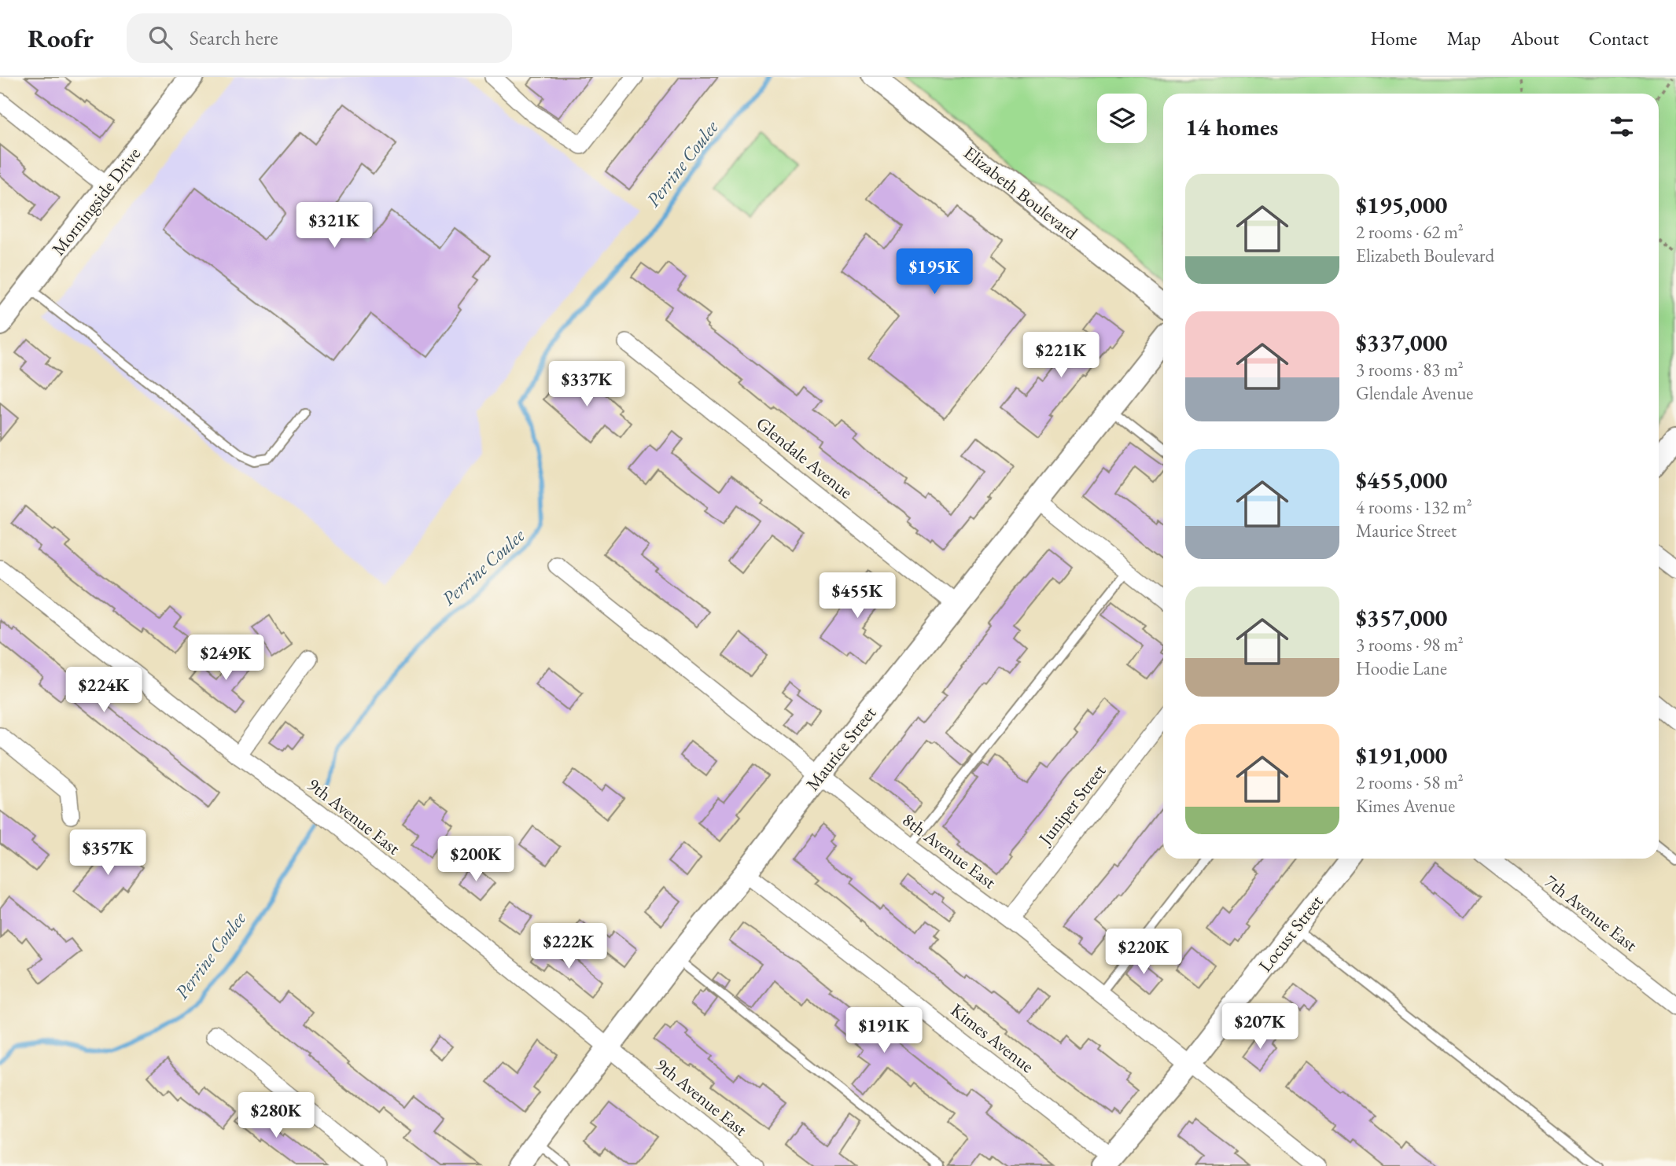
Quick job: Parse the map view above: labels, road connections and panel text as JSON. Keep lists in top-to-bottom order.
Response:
{
  "streets": {
    "street": [
      "Elizabeth Boulevard",
      "Morningside Drive",
      "Glendale Avenue",
      "Maurice Street",
      "Juniper Street",
      "9th Avenue East",
      "8th Avenue East",
      "7th Avenue East",
      "Locust Street",
      "Kimes Avenue"
    ]
  },
  "crossings": [
    ["Glendale Avenue", "Maurice Street"],
    ["Maurice Street", "9th Avenue East"],
    ["Maurice Street", "8th Avenue East"],
    ["Maurice Street", "Kimes Avenue"],
    ["Juniper Street", "8th Avenue East"],
    ["8th Avenue East", "Locust Street"],
    ["Locust Street", "Kimes Avenue"]
  ],
  "water": ["Perrine Coulee"],
  "page": {
    "header": "Roofr",
    "search": "Search here",
    "nav": [
      "Home",
      "Map",
      "About",
      "Contact"
    ],
    "heading": "14 homes",
    "list": [
      {
        "name": "$195,000",
        "note": "2 rooms · 62 m² · Elizabeth Boulevard"
      },
      {
        "name": "$337,000",
        "note": "3 rooms · 83 m² · Glendale Avenue"
      },
      {
        "name": "$455,000",
        "note": "4 rooms · 132 m² · Maurice Street"
      },
      {
        "name": "$357,000",
        "note": "3 rooms · 98 m² · Hoodie Lane"
      },
      {
        "name": "$191,000",
        "note": "2 rooms · 58 m² · Kimes Avenue"
      }
    ],
    "price": [
      "$321K",
      "$195K",
      "$221K",
      "$337K",
      "$455K",
      "$249K",
      "$224K",
      "$357K",
      "$200K",
      "$222K",
      "$220K",
      "$207K",
      "$191K",
      "$280K"
    ]
  }
}
